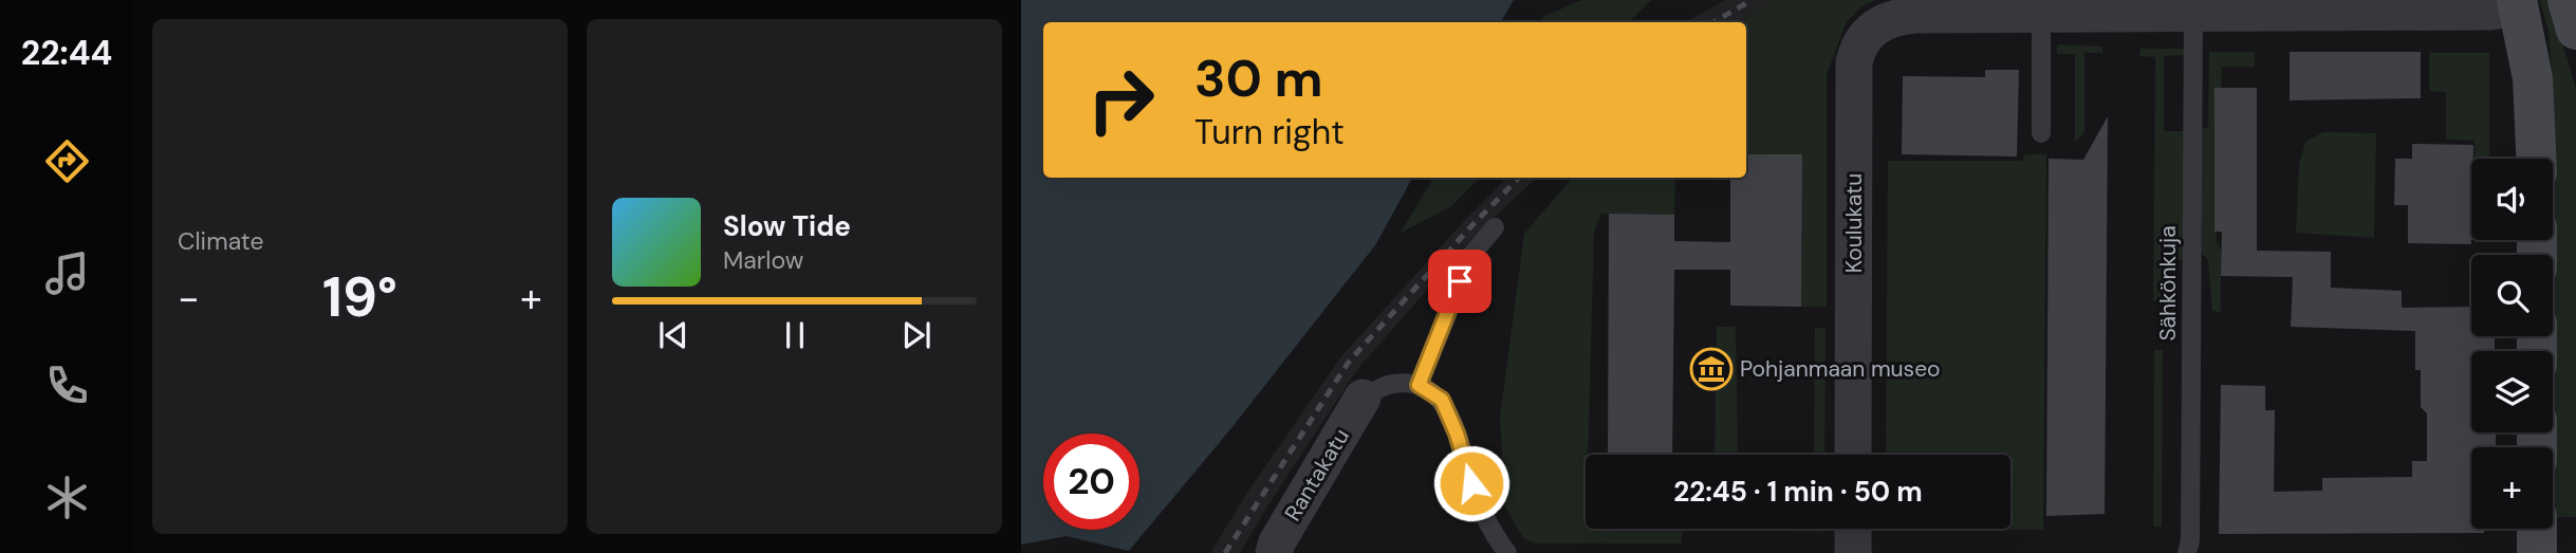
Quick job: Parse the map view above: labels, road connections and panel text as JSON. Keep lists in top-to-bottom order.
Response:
{
  "streets": {
    "street": ["Koulukatu", "Rantakatu"],
    "lane": ["Sähkönkuja"]
  },
  "crossings": [
    ["Koulukatu", "Sähkönkuja"]
  ],
  "places": {
    "museum": ["Pohjanmaan museo"]
  },
  "page": {
    "tabs": "22:44",
    "tile": "Climate",
    "turn": ["30 m", "Turn right"],
    "map_buttons": "+",
    "song": ["Slow Tide", "Marlow"],
    "heat": ["−", "19°", "+"],
    "limit": "20",
    "trip": "22:45 · 1 min · 50 m"
  }
}
